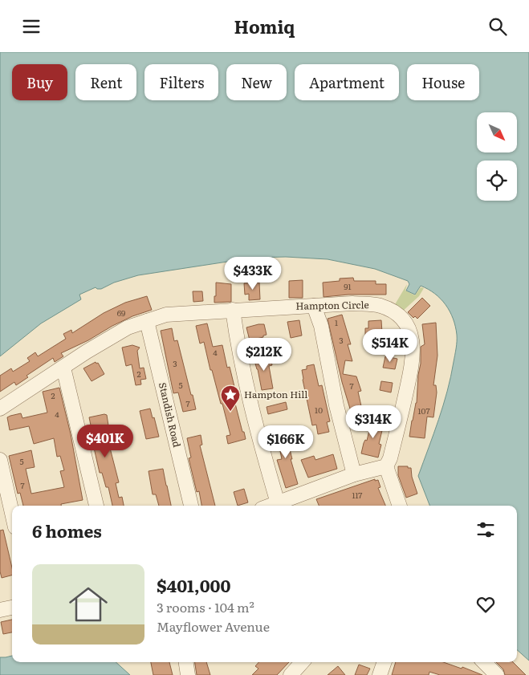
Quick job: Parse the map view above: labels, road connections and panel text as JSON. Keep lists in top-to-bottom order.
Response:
{
  "streets": {
    "street": ["Hampton Circle", "Standish Road"]
  },
  "crossings": [
    ["Hampton Circle", "Standish Road"]
  ],
  "places": {
    "place": ["Hampton Hill"]
  },
  "house_numbers": [
    "91",
    "69",
    "1",
    "3",
    "4",
    "3",
    "2",
    "5",
    "7",
    "2",
    "7",
    "10",
    "107",
    "4",
    "5",
    "7",
    "117"
  ],
  "north": "bottom right",
  "page": {
    "header": "Homiq",
    "chip": [
      "Buy",
      "Rent",
      "Filters",
      "New",
      "Apartment",
      "House"
    ],
    "price": [
      "$433K",
      "$514K",
      "$212K",
      "$314K",
      "$401K",
      "$166K"
    ],
    "heading": "6 homes",
    "list": [
      {
        "name": "$401,000",
        "note": "3 rooms · 104 m² · Mayflower Avenue"
      }
    ]
  }
}
